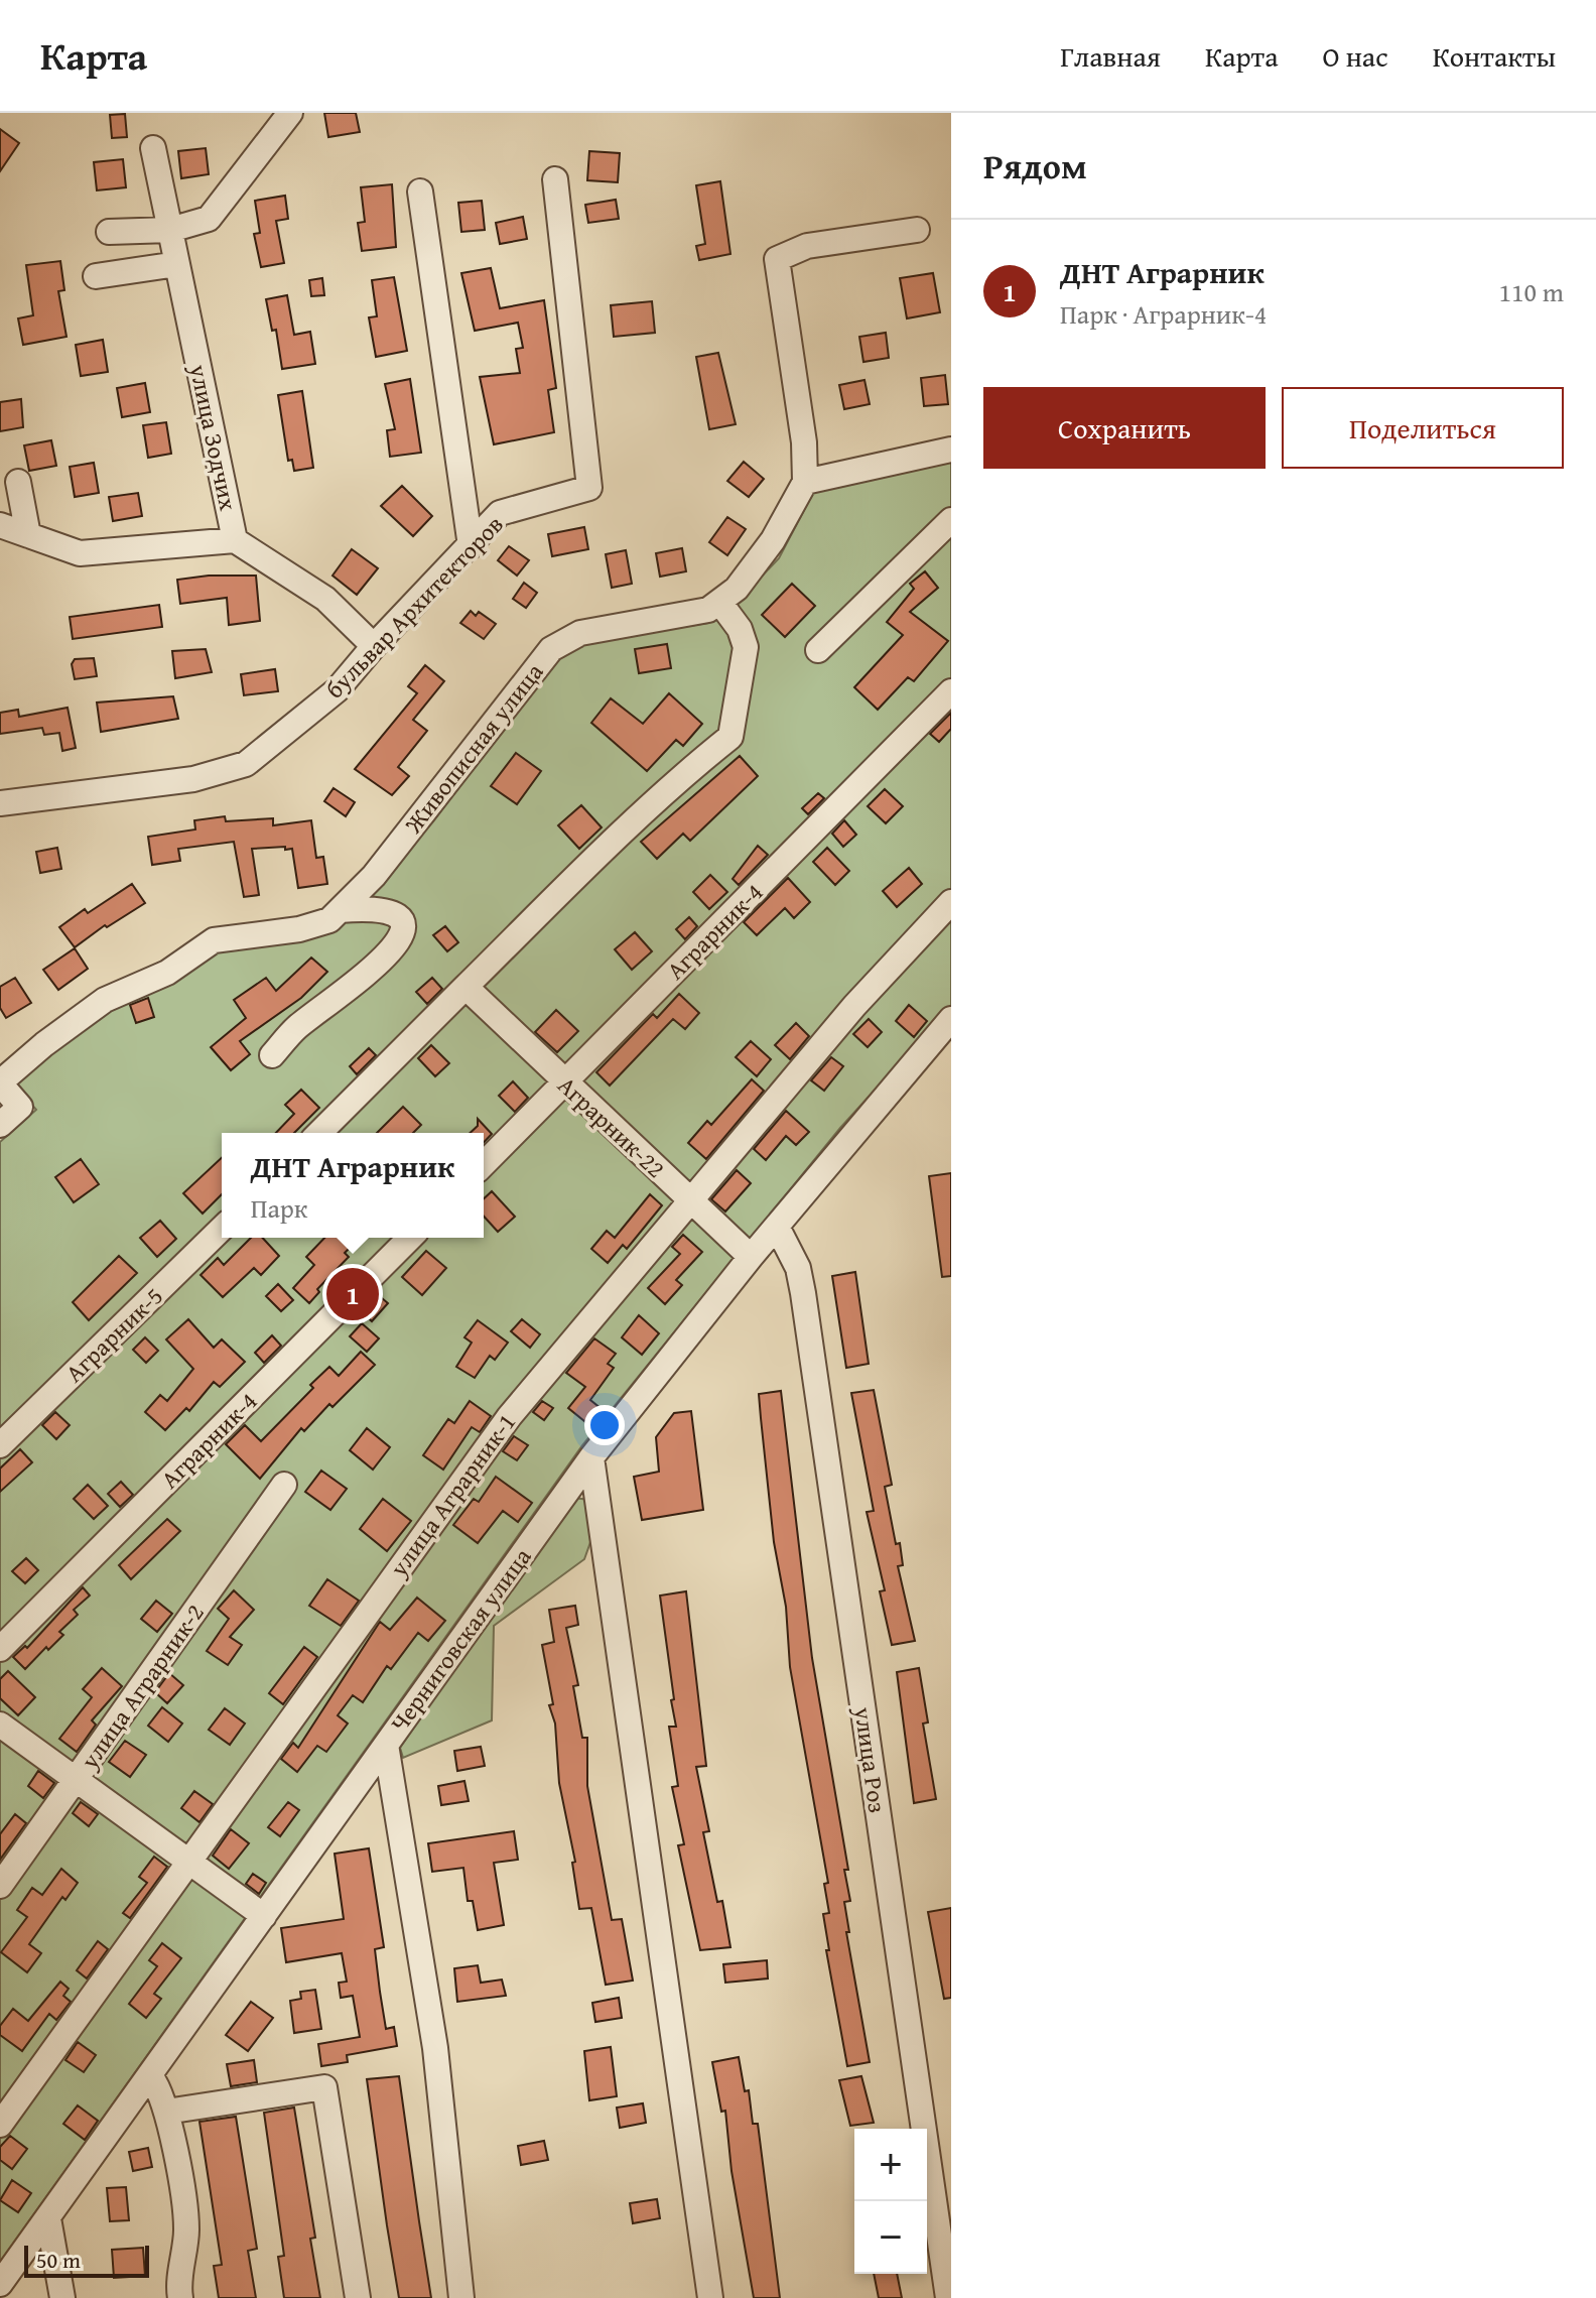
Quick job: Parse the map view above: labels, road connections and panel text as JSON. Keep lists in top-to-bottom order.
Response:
{
  "streets": {
    "street": [
      "улица Зодчих",
      "бульвар Архитекторов",
      "Живописная улица",
      "Аграрник-4",
      "Аграрник-22",
      "Аграрник-5",
      "улица Аграрник-1",
      "Черниговская улица",
      "улица Аграрник-2",
      "улица Роз"
    ]
  },
  "crossings": [
    ["Аграрник-4", "Аграрник-22"],
    ["Аграрник-22", "улица Аграрник-1"],
    ["Аграрник-22", "Черниговская улица"],
    ["Черниговская улица", "улица Роз"]
  ],
  "scale_bar": "50 m",
  "page": {
    "header": "Карта",
    "nav": [
      "Главная",
      "Карта",
      "О нас",
      "Контакты"
    ],
    "heading": "Рядом",
    "list": [
      {
        "mark": "1",
        "name": "ДНТ Аграрник",
        "note": "Парк · Аграрник-4",
        "value": "110 m"
      }
    ],
    "buttons": ["Сохранить", "Поделиться"],
    "popup": ["ДНТ Аграрник", "Парк"],
    "pins": "1",
    "map_buttons": ["+", "−"],
    "scale": "50 m"
  }
}
